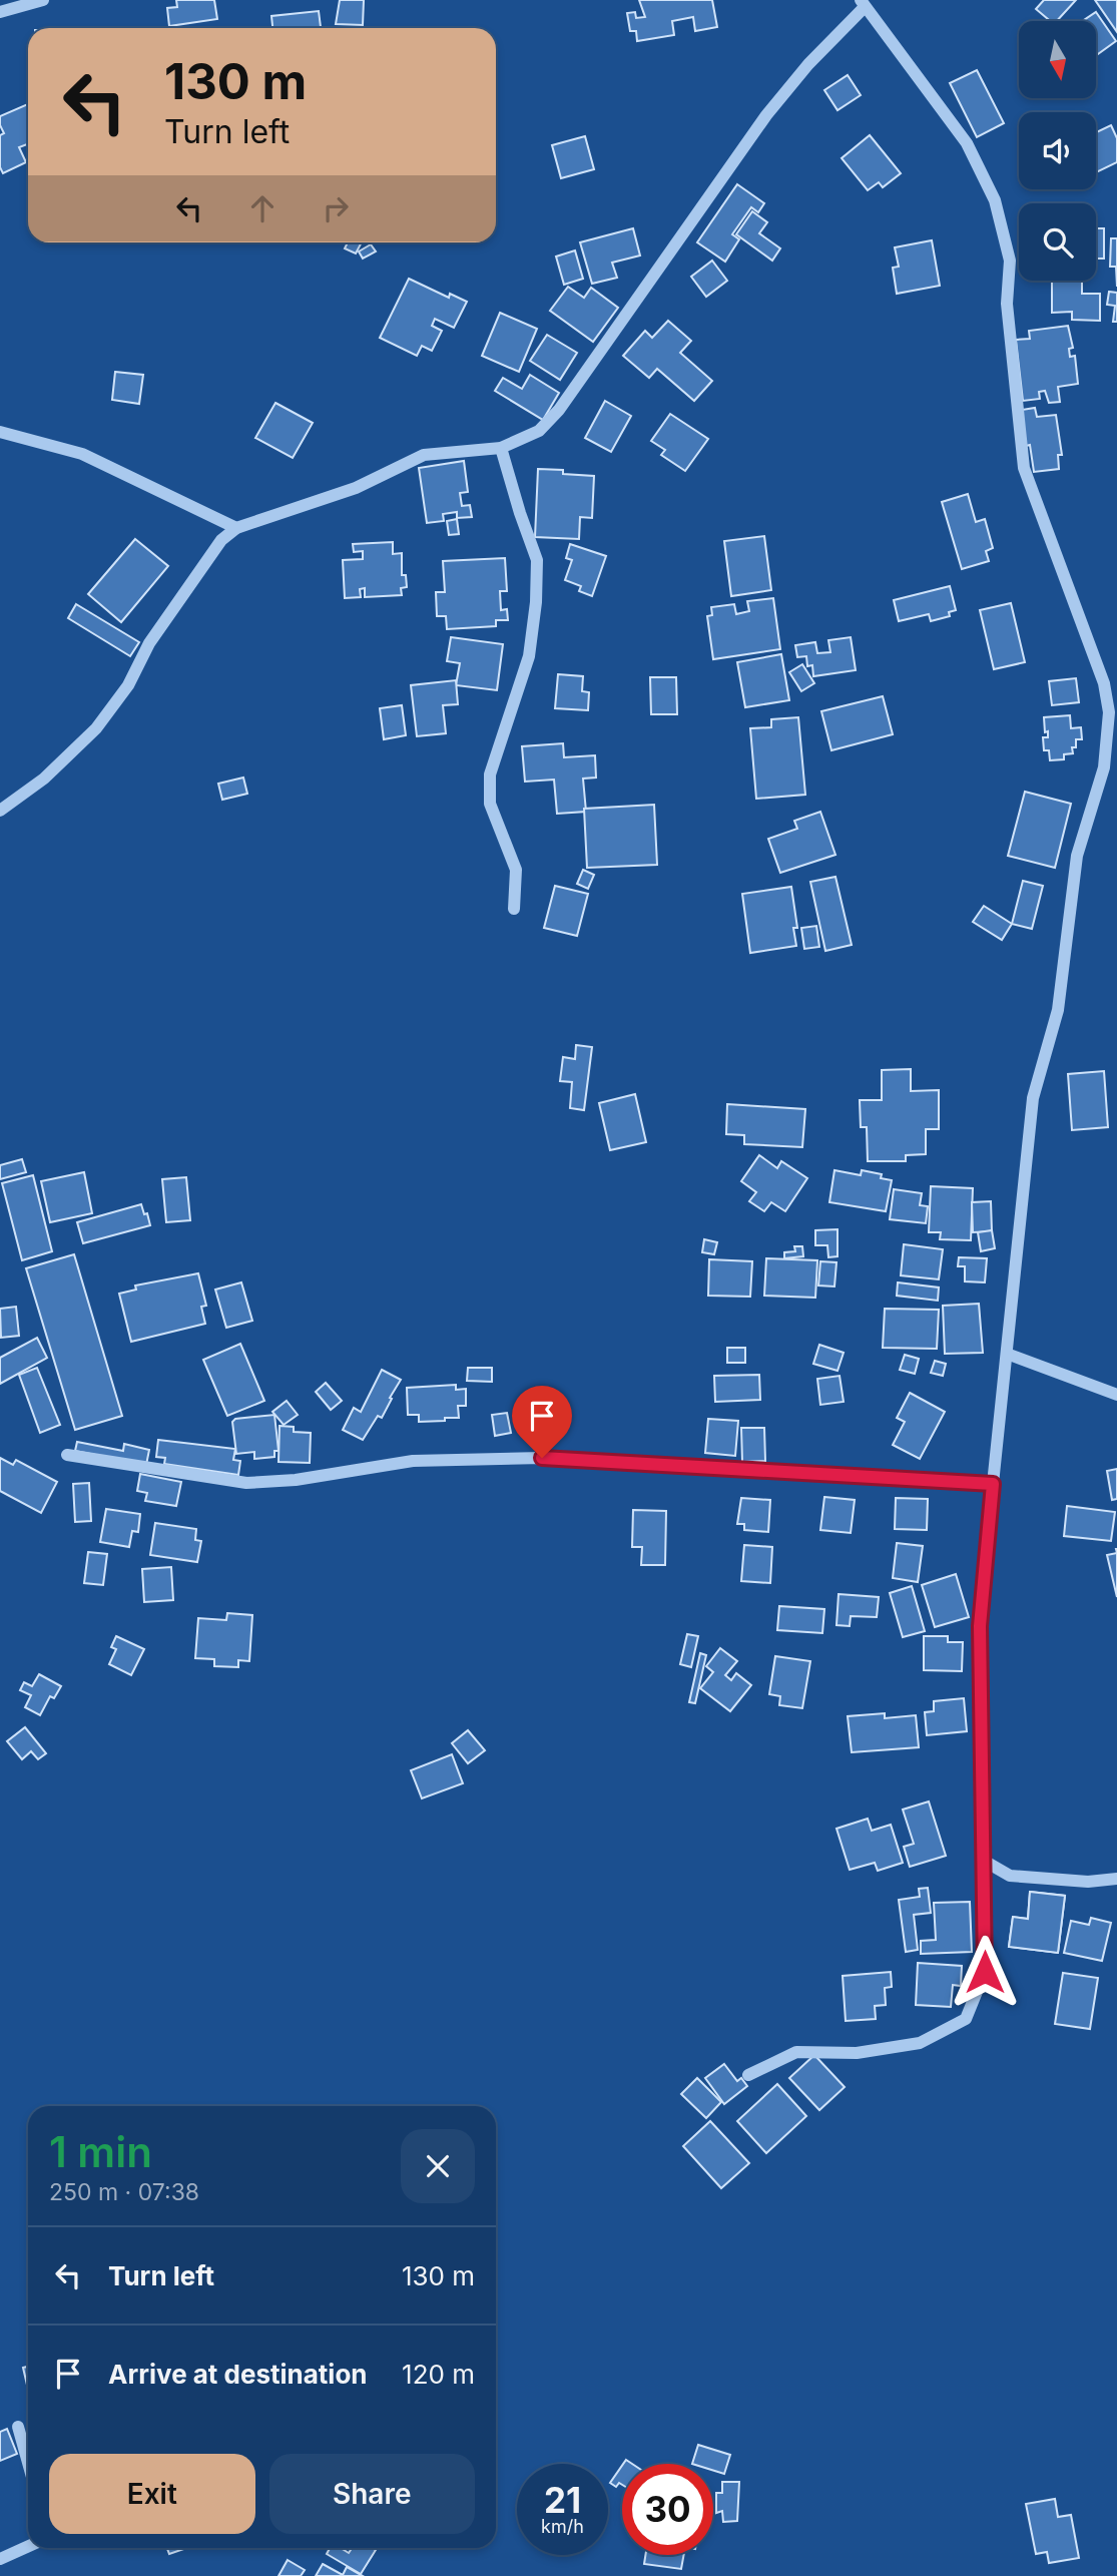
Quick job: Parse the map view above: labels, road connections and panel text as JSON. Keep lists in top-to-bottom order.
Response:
{
  "north": "bottom",
  "page": {
    "turn": ["130 m", "Turn left"],
    "heading": ["1 min", "250 m · 07:38"],
    "list": [
      {
        "name": "Turn left",
        "value": "130 m"
      },
      {
        "name": "Arrive at destination",
        "value": "120 m"
      }
    ],
    "buttons": ["Exit", "Share"],
    "speed": "21 km/h",
    "limit": "30"
  }
}
